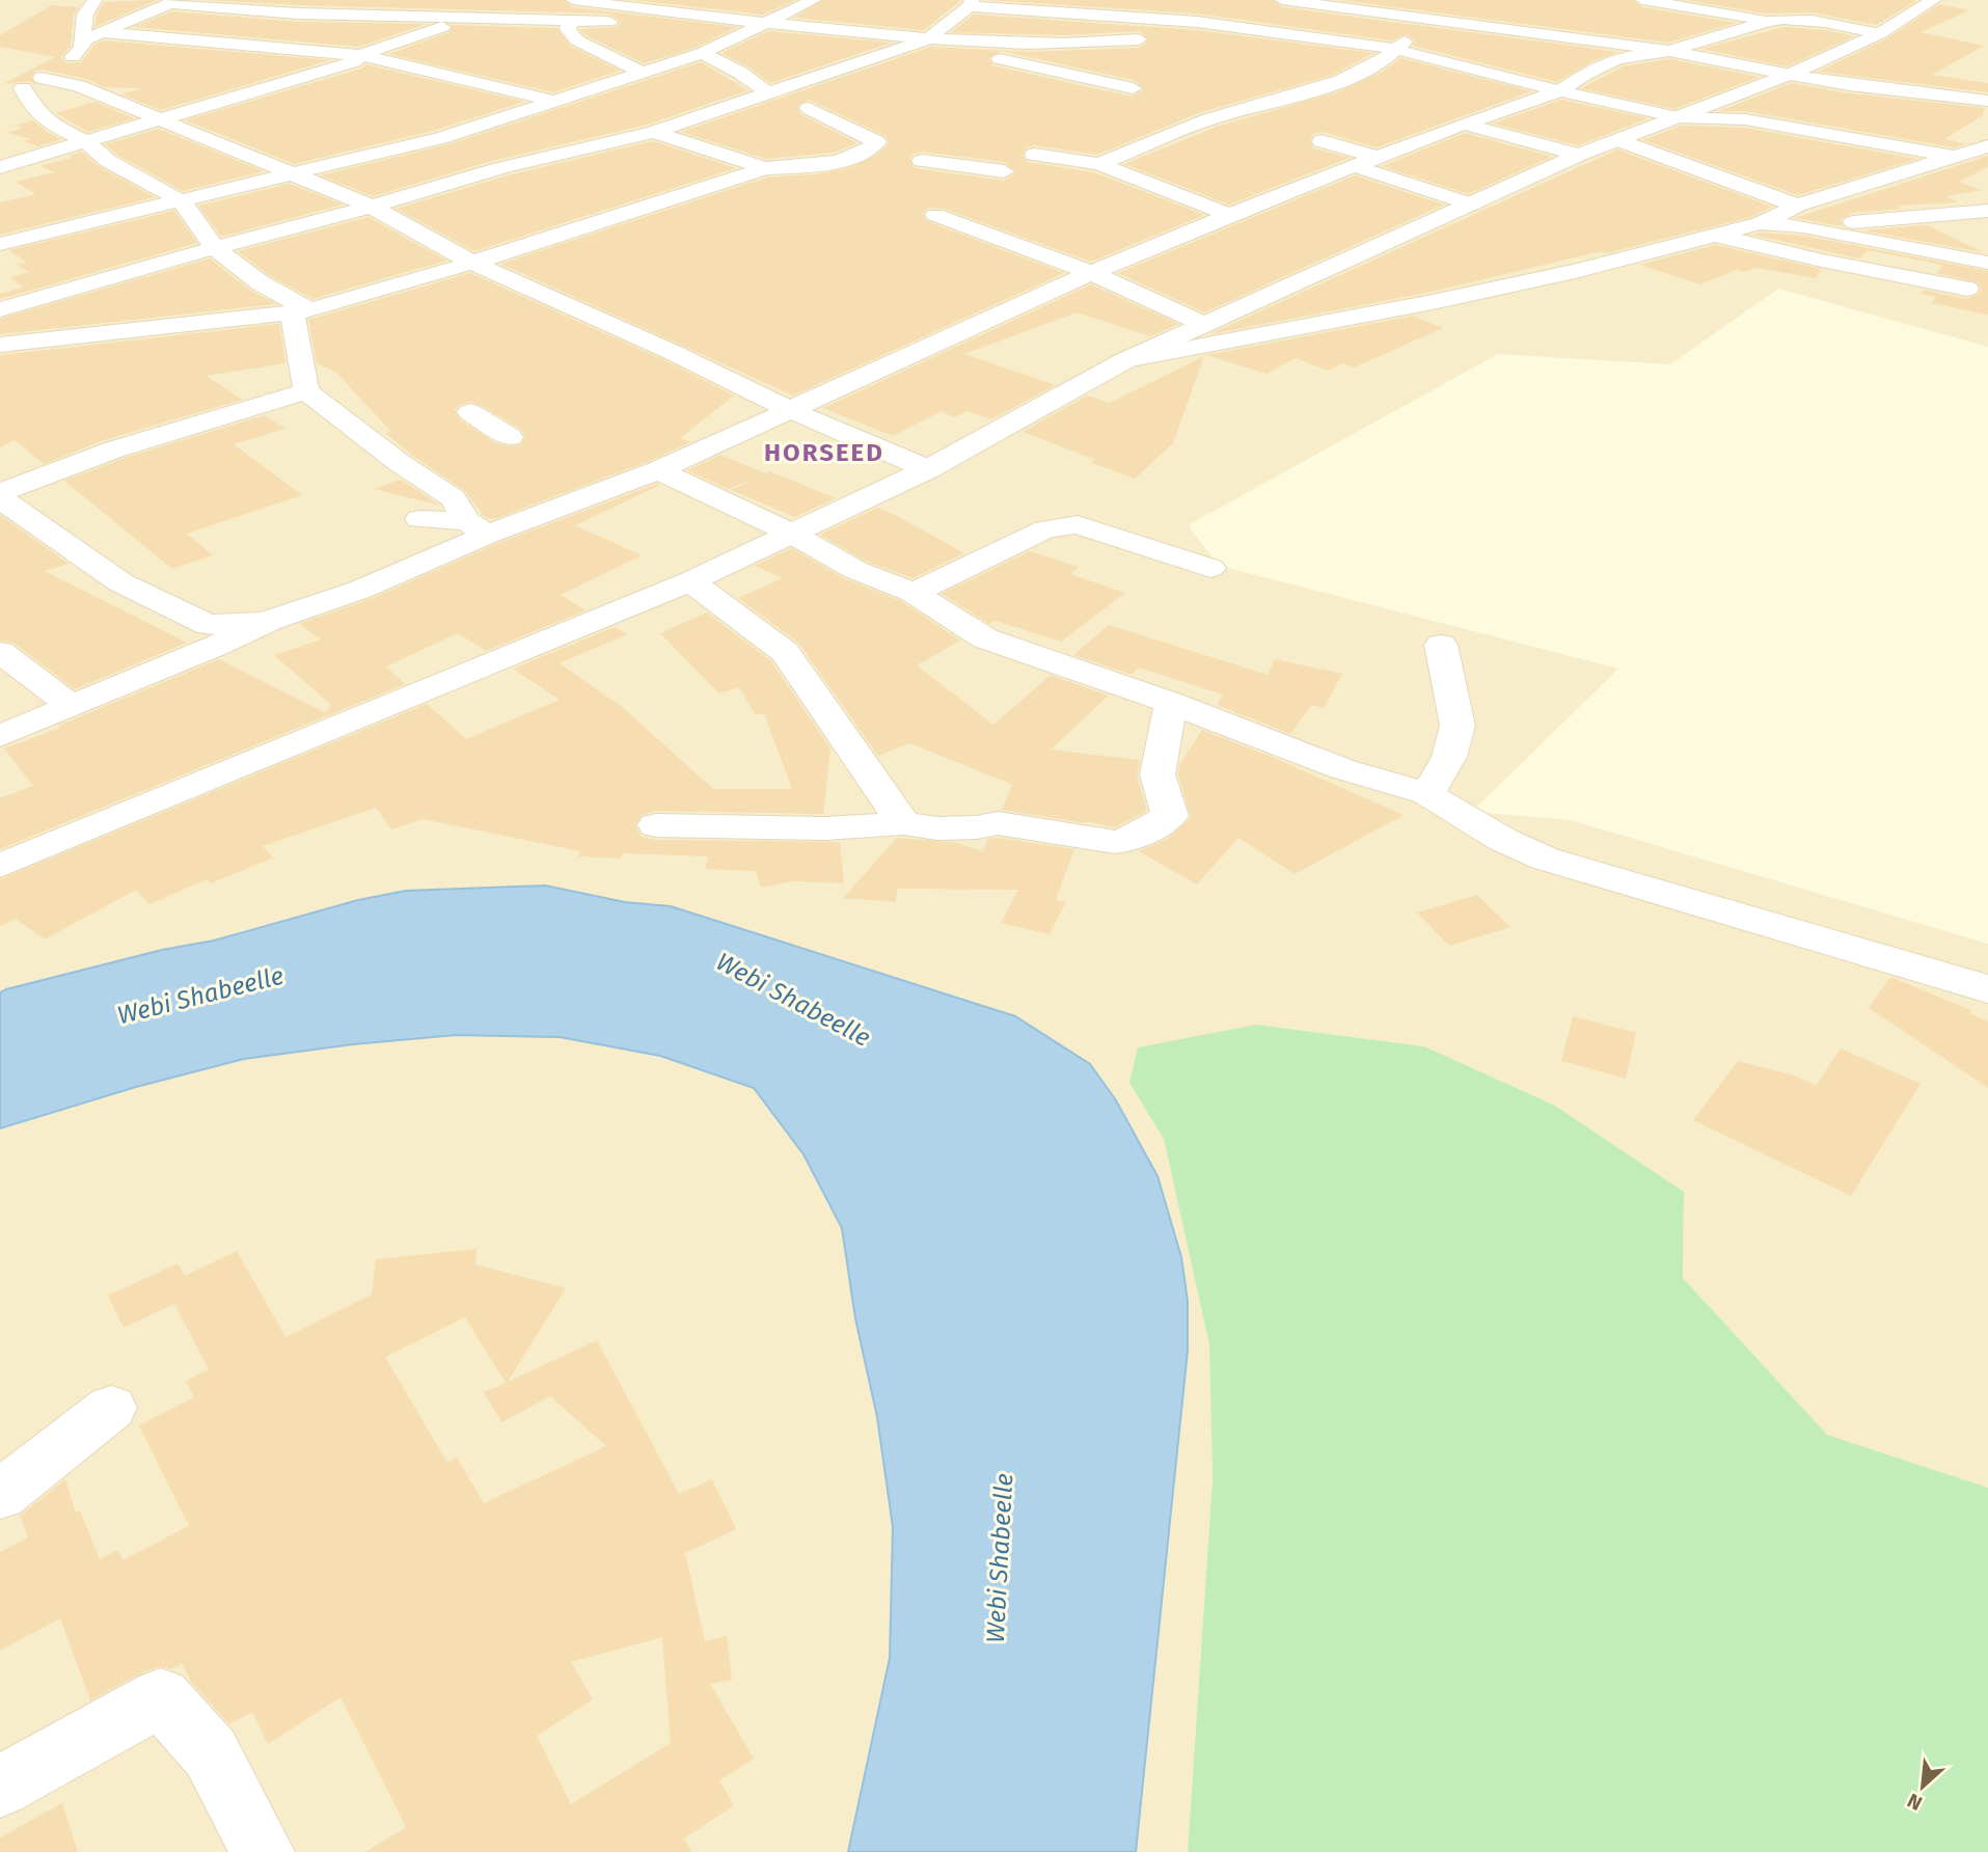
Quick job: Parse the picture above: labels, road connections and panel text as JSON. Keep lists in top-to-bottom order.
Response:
{
  "districts": ["HORSEED"],
  "water": ["Webi Shabeelle"],
  "north": "bottom left"
}
